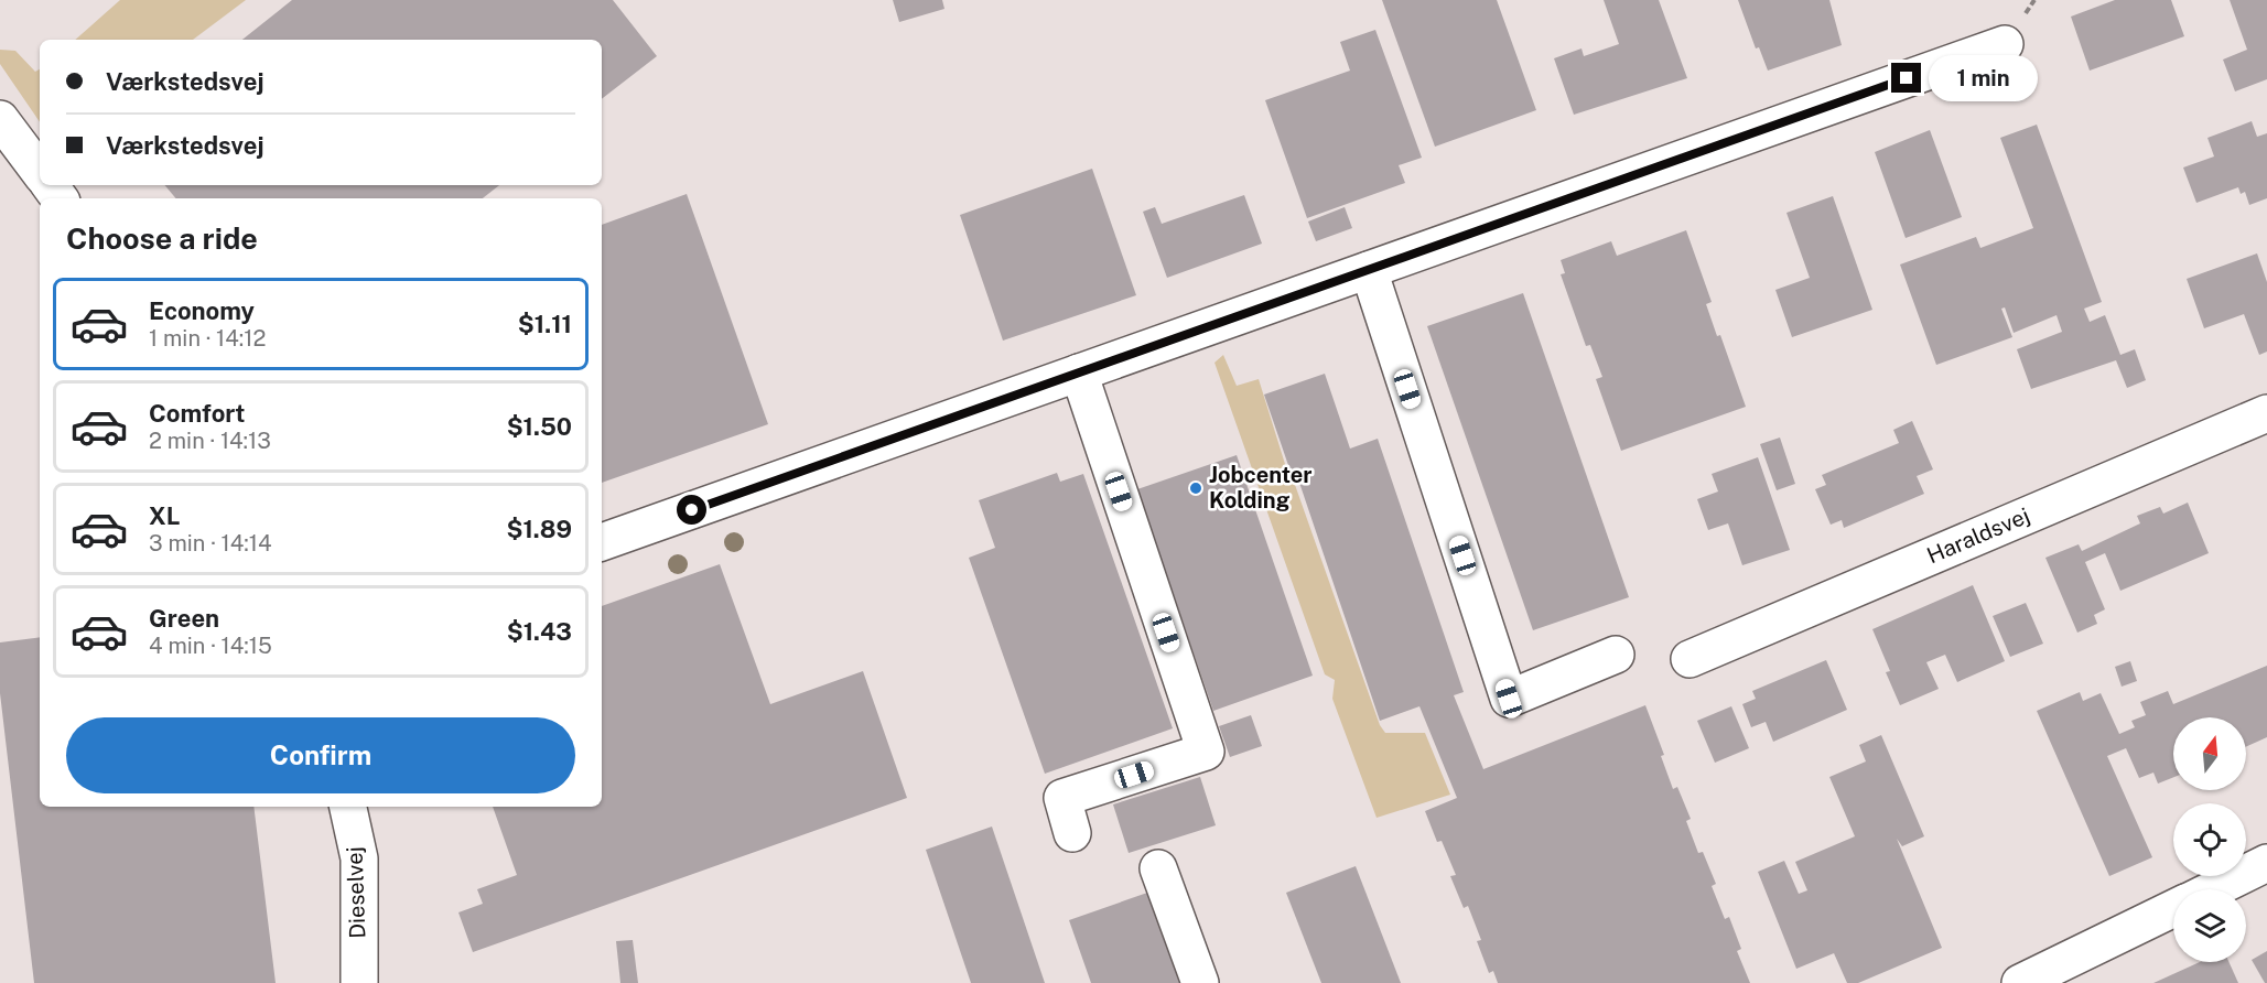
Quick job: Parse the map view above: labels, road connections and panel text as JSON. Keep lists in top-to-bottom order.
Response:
{
  "streets": {
    "street": ["Haraldsvej", "Dieselvej"]
  },
  "places": ["Jobcenter Kolding"],
  "north": "top",
  "page": {
    "banner": ["Værkstedsvej", "Værkstedsvej"],
    "bubble": "1 min",
    "heading": "Choose a ride",
    "list": [
      {
        "name": "Economy",
        "note": "1 min · 14:12",
        "value": "$1.11"
      },
      {
        "name": "Comfort",
        "note": "2 min · 14:13",
        "value": "$1.50"
      },
      {
        "name": "XL",
        "note": "3 min · 14:14",
        "value": "$1.89"
      },
      {
        "name": "Green",
        "note": "4 min · 14:15",
        "value": "$1.43"
      }
    ],
    "buttons": "Confirm"
  }
}
